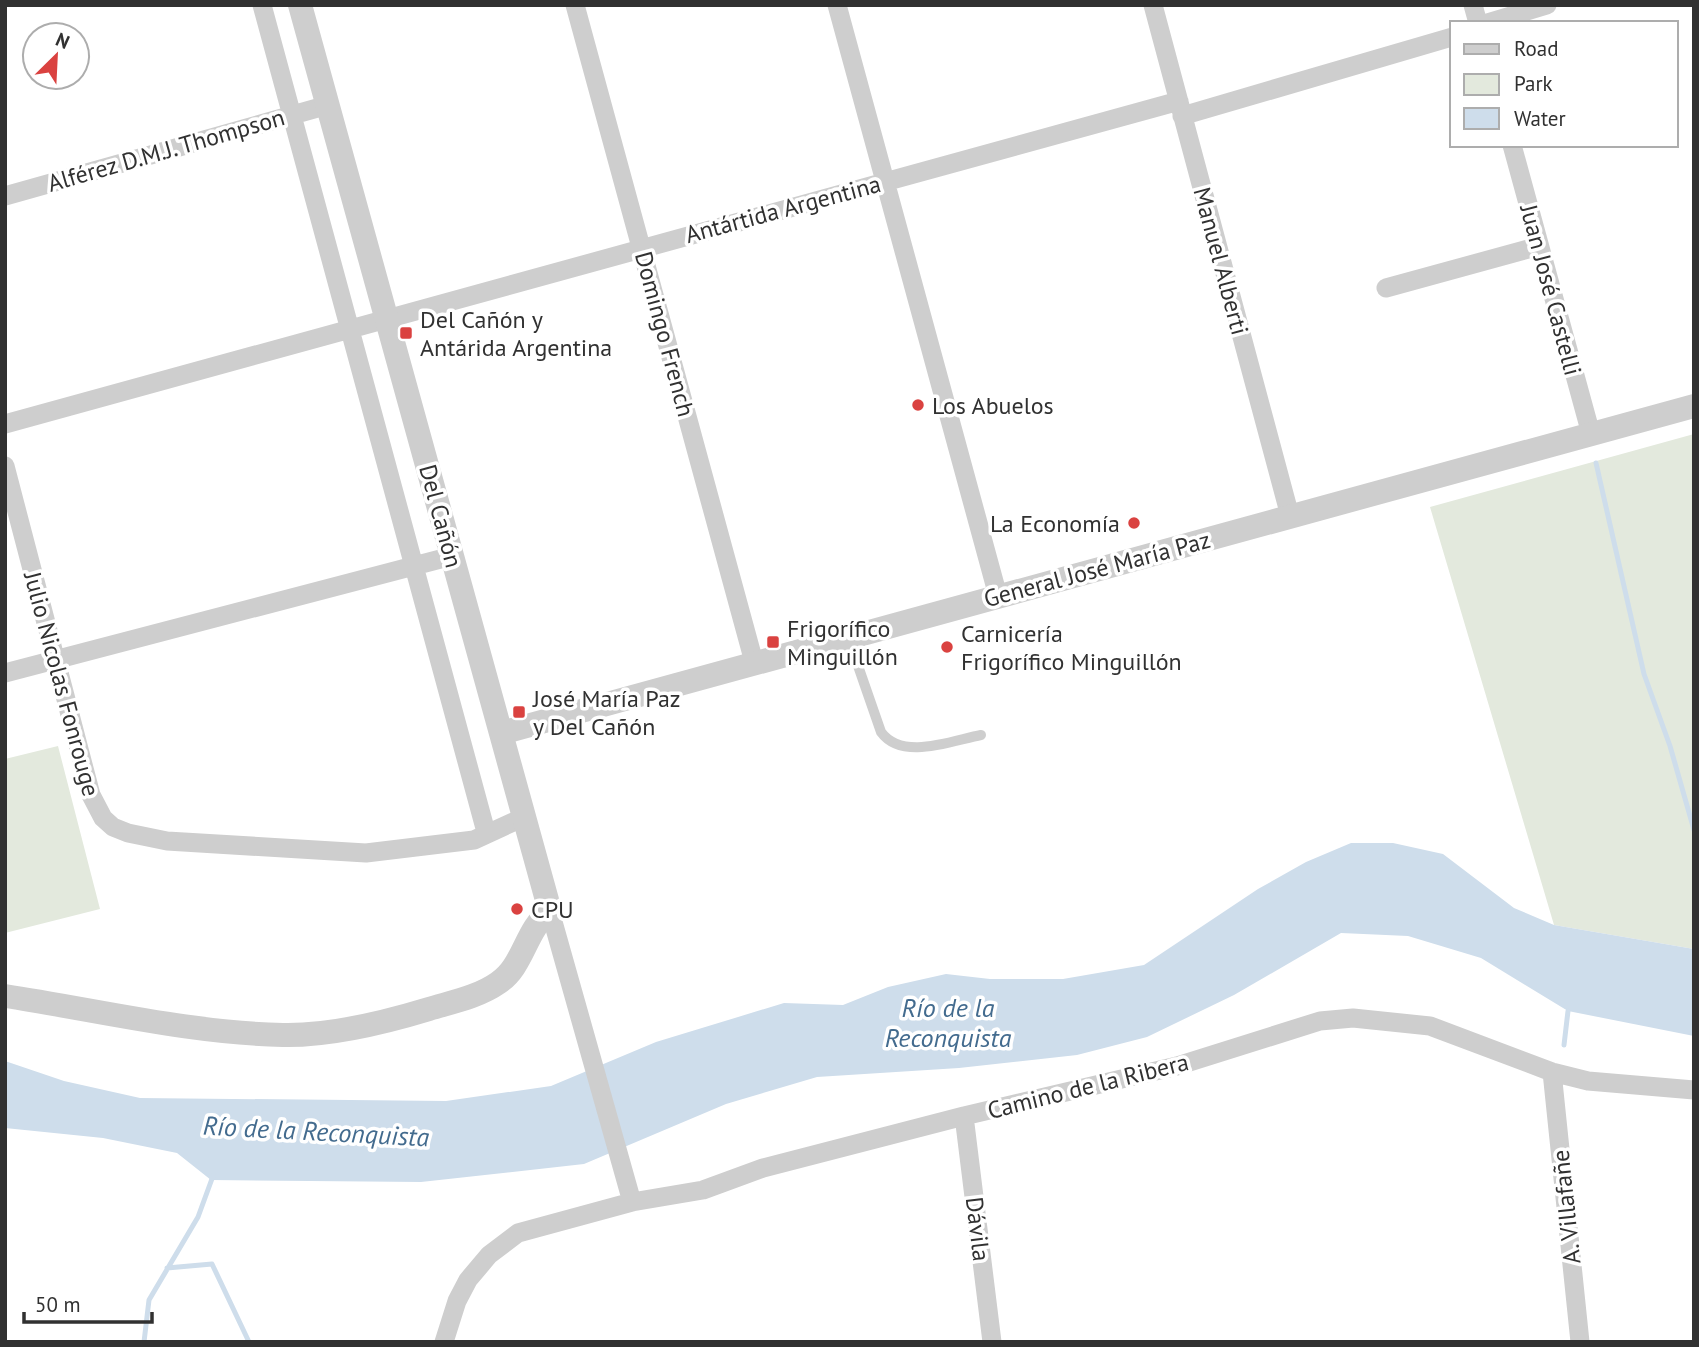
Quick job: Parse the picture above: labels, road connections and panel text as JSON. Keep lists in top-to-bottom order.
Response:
{
  "streets": {
    "street": [
      "Alférez D.M.J. Thompson",
      "Antártida Argentina",
      "Manuel Alberti",
      "Juan José Castelli",
      "Domingo French",
      "Del Cañón",
      "General José María Paz",
      "Julio Nicolas Fonrouge",
      "Camino de la Ribera",
      "A. Villafañe",
      "Dávila"
    ]
  },
  "crossings": [
    ["Alférez D.M.J. Thompson", "Del Cañón"],
    ["Antártida Argentina", "Manuel Alberti"],
    ["Antártida Argentina", "Domingo French"],
    ["Antártida Argentina", "Del Cañón"],
    ["Manuel Alberti", "General José María Paz"],
    ["Juan José Castelli", "General José María Paz"],
    ["Domingo French", "General José María Paz"],
    ["Del Cañón", "General José María Paz"],
    ["Del Cañón", "Julio Nicolas Fonrouge"],
    ["Del Cañón", "Camino de la Ribera"],
    ["Camino de la Ribera", "A. Villafañe"],
    ["Camino de la Ribera", "Dávila"]
  ],
  "water": ["Río de la Reconquista"],
  "places": {
    "transit": ["Del Cañón y Antárida Argentina", "Frigorífico Minguillón", "José María Paz y Del Cañón"],
    "other": [
      "Los Abuelos",
      "La Economía",
      "Carnicería Frigorífico Minguillón",
      "CPU"
    ]
  },
  "legend": ["Road", "Park", "Water"],
  "scale_bar": "50 m",
  "north": "top right"
}
